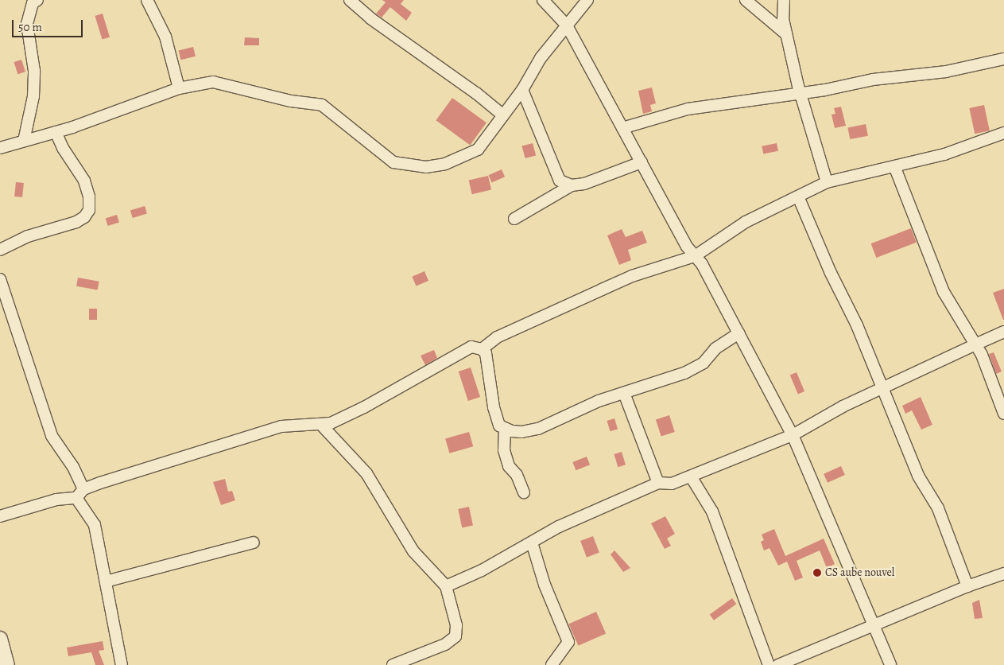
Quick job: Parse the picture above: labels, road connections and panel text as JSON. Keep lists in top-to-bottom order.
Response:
{
  "places": ["CS aube nouvel"],
  "scale_bar": "50 m"
}
